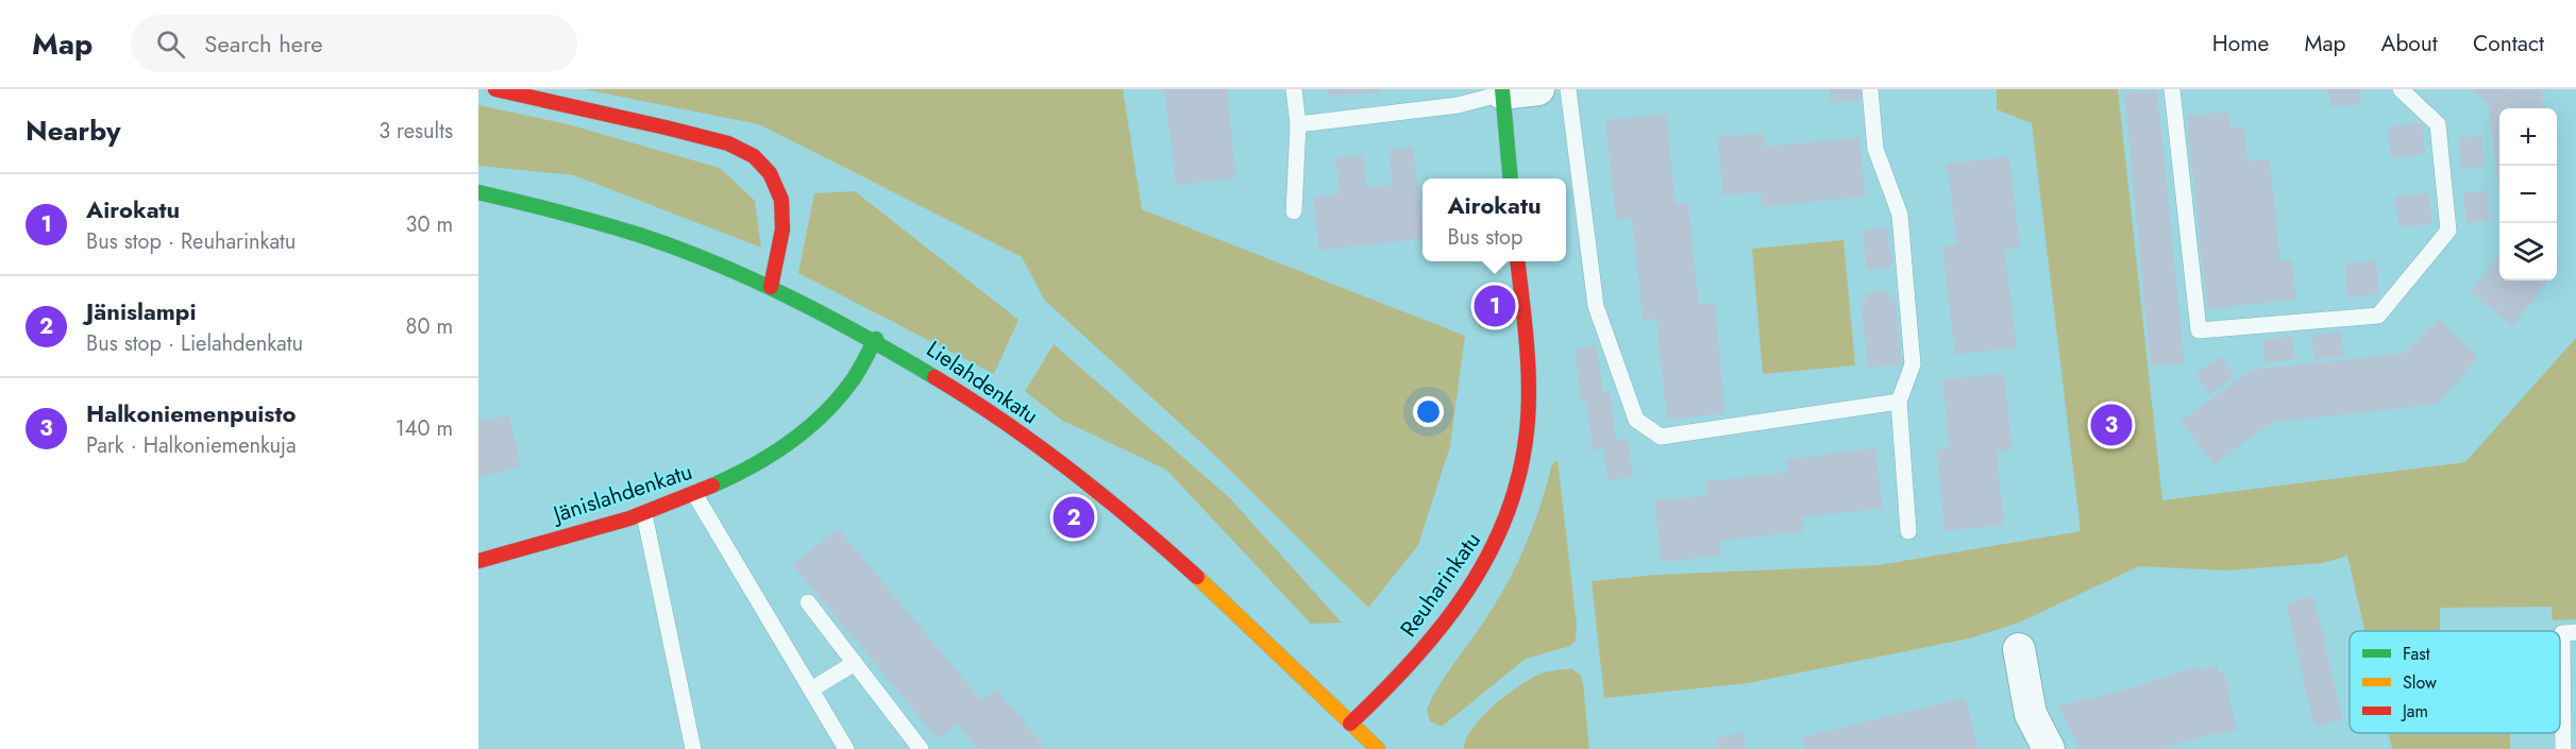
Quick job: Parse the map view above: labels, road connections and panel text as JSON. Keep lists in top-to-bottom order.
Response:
{
  "streets": {
    "street": ["Lielahdenkatu", "Jänislahdenkatu", "Reuharinkatu"]
  },
  "crossings": [
    ["Lielahdenkatu", "Jänislahdenkatu"],
    ["Lielahdenkatu", "Reuharinkatu"]
  ],
  "legend": ["Fast", "Slow", "Jam"],
  "page": {
    "header": "Map",
    "search": "Search here",
    "nav": [
      "Home",
      "Map",
      "About",
      "Contact"
    ],
    "heading": ["Nearby", "3 results"],
    "map_buttons": ["+", "−"],
    "list": [
      {
        "mark": "1",
        "name": "Airokatu",
        "note": "Bus stop · Reuharinkatu",
        "value": "30 m"
      },
      {
        "mark": "2",
        "name": "Jänislampi",
        "note": "Bus stop · Lielahdenkatu",
        "value": "80 m"
      },
      {
        "mark": "3",
        "name": "Halkoniemenpuisto",
        "note": "Park · Halkoniemenkuja",
        "value": "140 m"
      }
    ],
    "popup": ["Airokatu", "Bus stop"],
    "pins": ["1", "3", "2"]
  }
}
